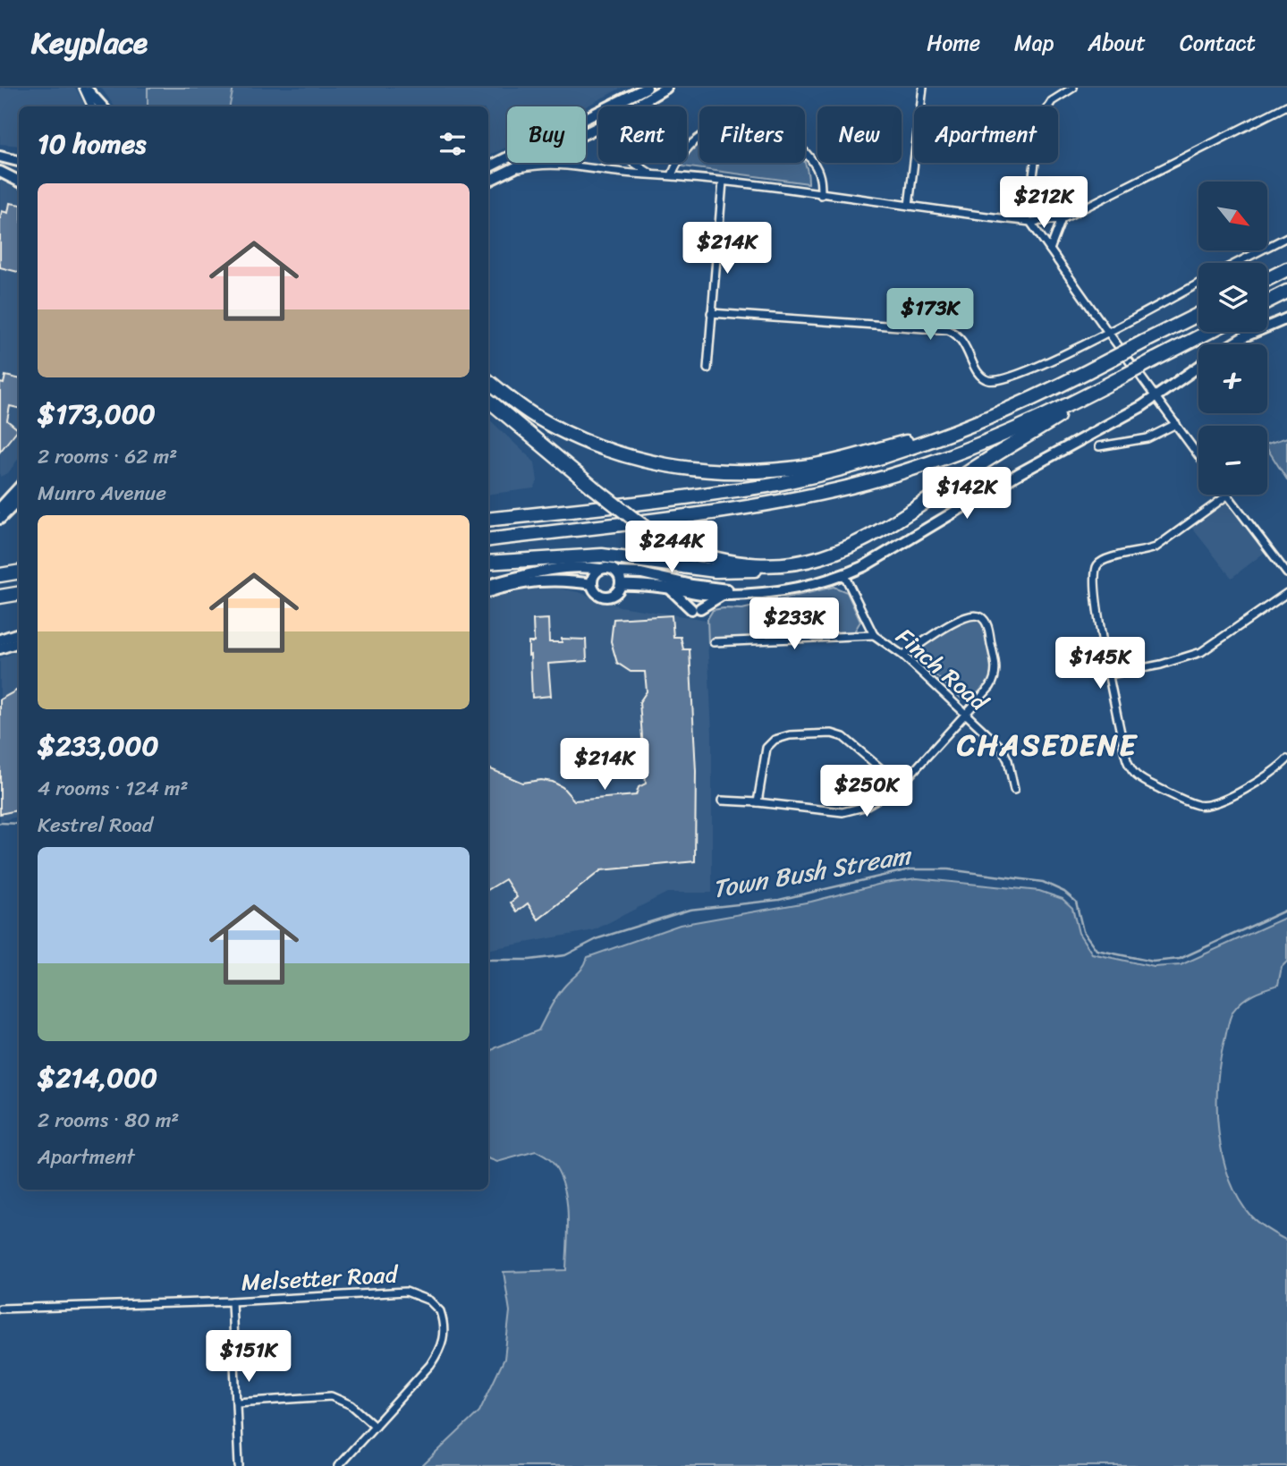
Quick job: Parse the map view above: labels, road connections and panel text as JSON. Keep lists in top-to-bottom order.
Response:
{
  "streets": {
    "street": ["Finch Road", "Melsetter Road"]
  },
  "districts": ["CHASEDENE"],
  "water": ["Town Bush Stream"],
  "north": "bottom right",
  "page": {
    "header": "Keyplace",
    "nav": [
      "Home",
      "Map",
      "About",
      "Contact"
    ],
    "chip": [
      "Buy",
      "Rent",
      "Filters",
      "New",
      "Apartment"
    ],
    "heading": "10 homes",
    "price": [
      "$212K",
      "$214K",
      "$173K",
      "$142K",
      "$244K",
      "$233K",
      "$145K",
      "$214K",
      "$250K",
      "$151K"
    ],
    "map_buttons": ["+", "−"],
    "list": [
      {
        "name": "$173,000",
        "note": "2 rooms · 62 m² · Munro Avenue"
      },
      {
        "name": "$233,000",
        "note": "4 rooms · 124 m² · Kestrel Road"
      },
      {
        "name": "$214,000",
        "note": "2 rooms · 80 m² · Apartment"
      }
    ]
  }
}
